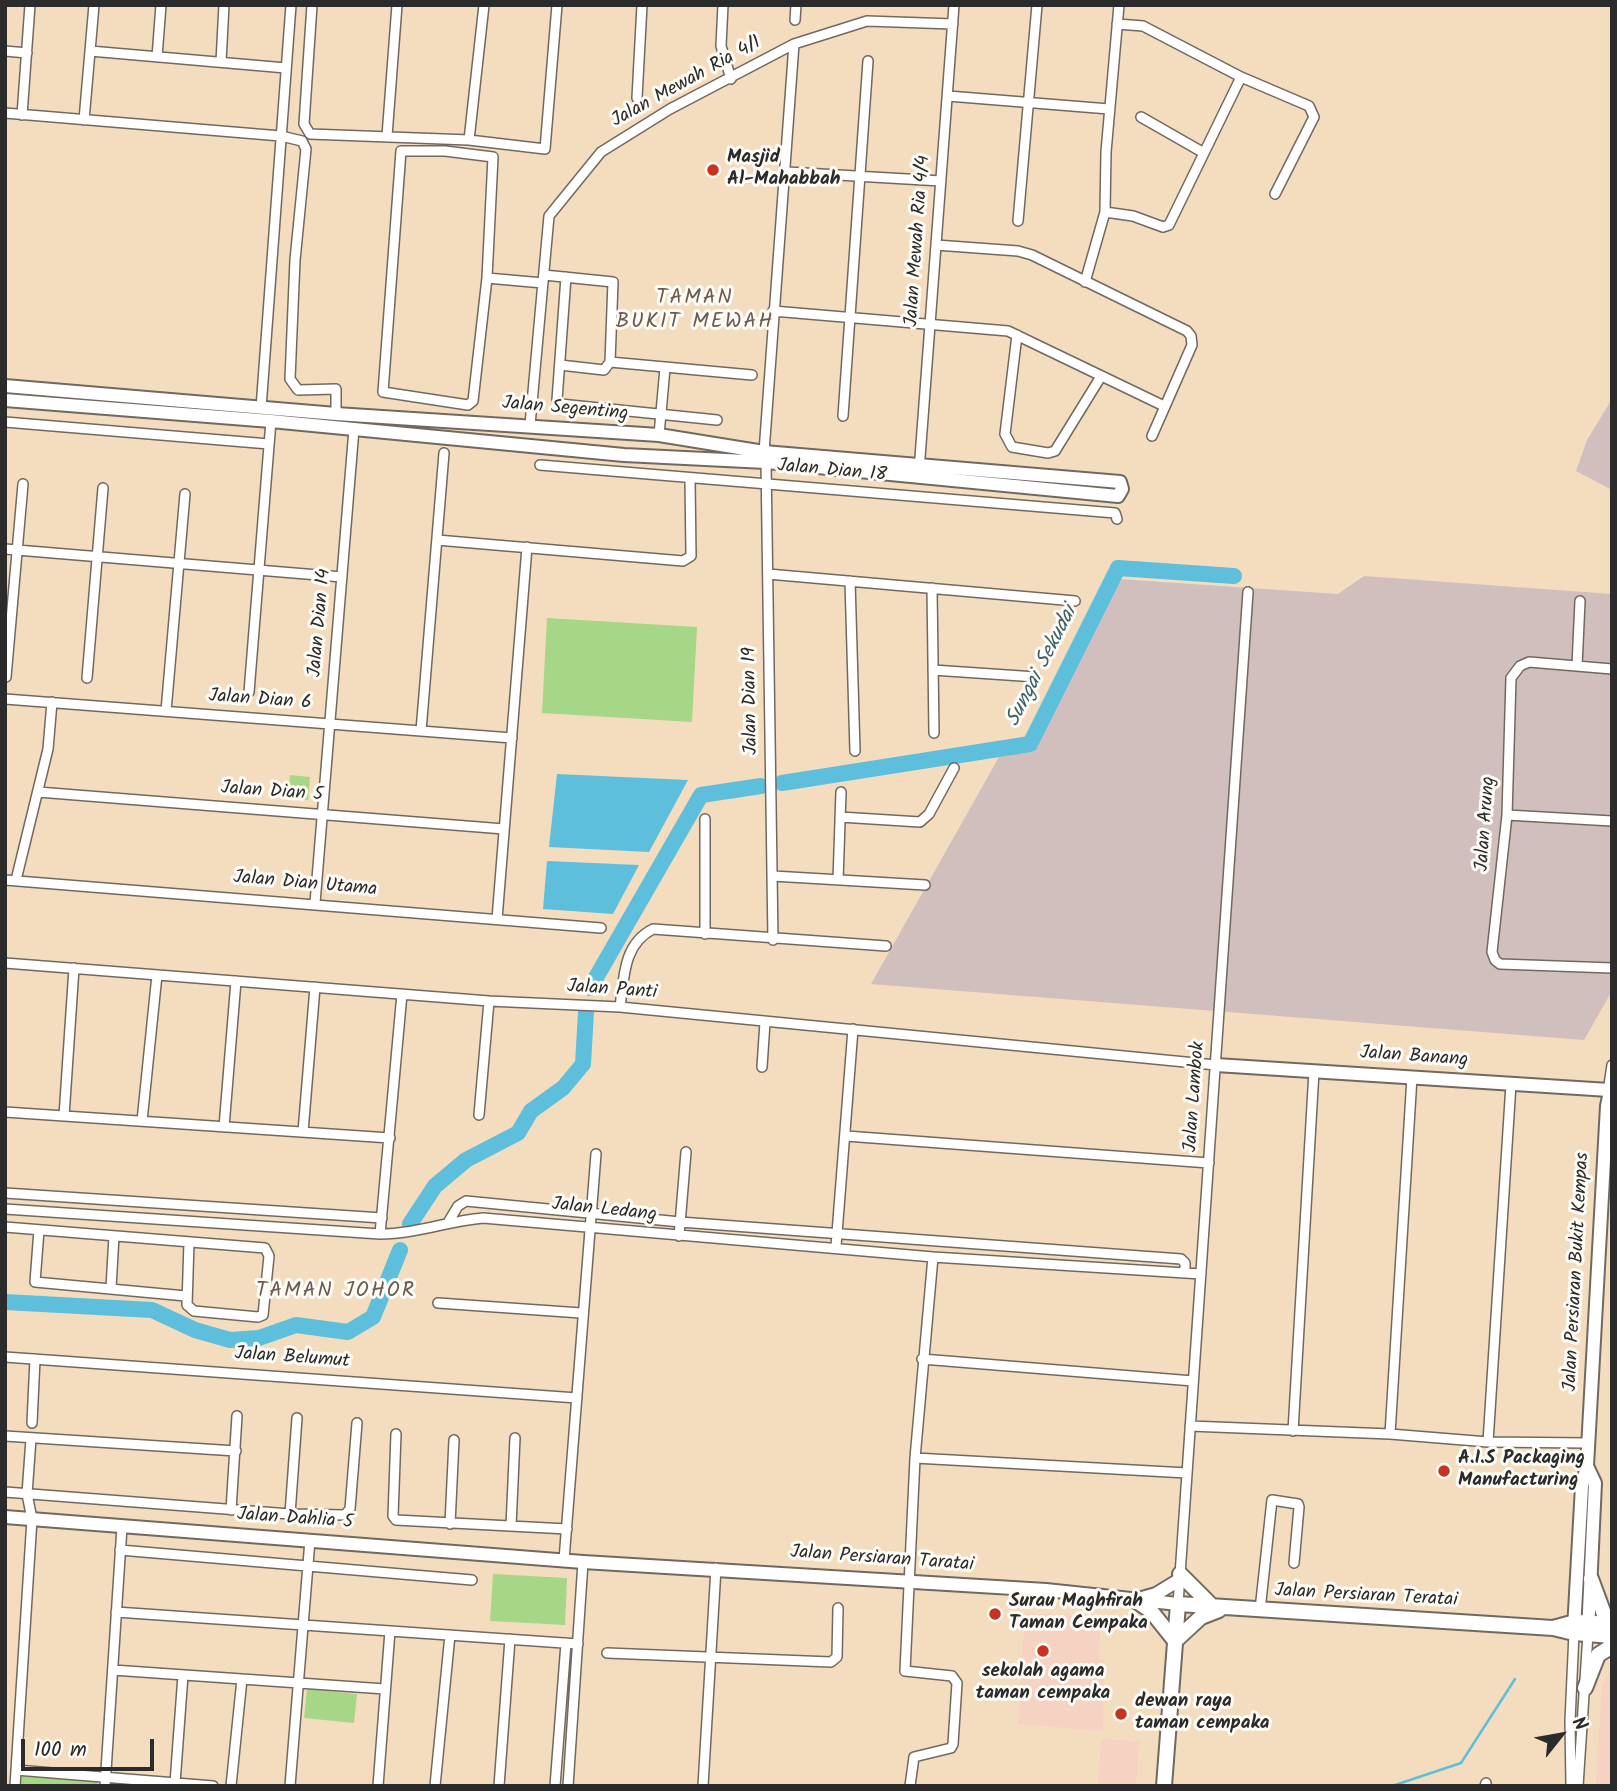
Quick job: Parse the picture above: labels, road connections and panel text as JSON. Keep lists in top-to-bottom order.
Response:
{
  "streets": {
    "main road": ["Jalan Persiaran Teratai"],
    "street": [
      "Jalan Mewah Ria 4/1",
      "Jalan Mewah Ria 4/4",
      "Jalan Segenting",
      "Jalan Dian 18",
      "Jalan Dian 14",
      "Jalan Dian 6",
      "Jalan Dian 19",
      "Jalan Dian 5",
      "Jalan Arung",
      "Jalan Dian Utama",
      "Jalan Panti",
      "Jalan Banang",
      "Jalan Lambok",
      "Jalan Ledang",
      "Jalan Persiaran Bukit Kempas",
      "Jalan Belumut",
      "Jalan Dahlia 5",
      "Jalan Persiaran Taratai"
    ]
  },
  "crossings": [
    ["Jalan Mewah Ria 4/1", "Jalan Mewah Ria 4/4"],
    ["Jalan Mewah Ria 4/1", "Jalan Segenting"],
    ["Jalan Mewah Ria 4/1", "Jalan Dian 19"],
    ["Jalan Mewah Ria 4/4", "Jalan Segenting"],
    ["Jalan Segenting", "Jalan Dian 14"],
    ["Jalan Segenting", "Jalan Dian 19"],
    ["Jalan Dian 18", "Jalan Dian 19"],
    ["Jalan Dian 14", "Jalan Dian 6"],
    ["Jalan Dian 14", "Jalan Dian 5"],
    ["Jalan Dian 14", "Jalan Dian Utama"],
    ["Jalan Panti", "Jalan Banang"],
    ["Jalan Panti", "Jalan Lambok"],
    ["Jalan Banang", "Jalan Lambok"],
    ["Jalan Banang", "Jalan Persiaran Bukit Kempas"],
    ["Jalan Lambok", "Jalan Ledang"],
    ["Jalan Lambok", "Jalan Persiaran Taratai"],
    ["Jalan Lambok", "Jalan Persiaran Teratai"],
    ["Jalan Persiaran Bukit Kempas", "Jalan Persiaran Teratai"],
    ["Jalan Dahlia 5", "Jalan Persiaran Taratai"],
    ["Jalan Persiaran Taratai", "Jalan Persiaran Teratai"]
  ],
  "districts": ["TAMAN BUKIT MEWAH", "TAMAN JOHOR"],
  "water": ["Sungai Sekudai"],
  "places": [
    "Masjid Al-Mahabbah",
    "A.I.S Packaging Manufacturing",
    "Surau Maghfirah Taman Cempaka",
    "sekolah agama taman cempaka",
    "dewan raya taman cempaka"
  ],
  "scale_bar": "100 m",
  "north": "top right"
}
